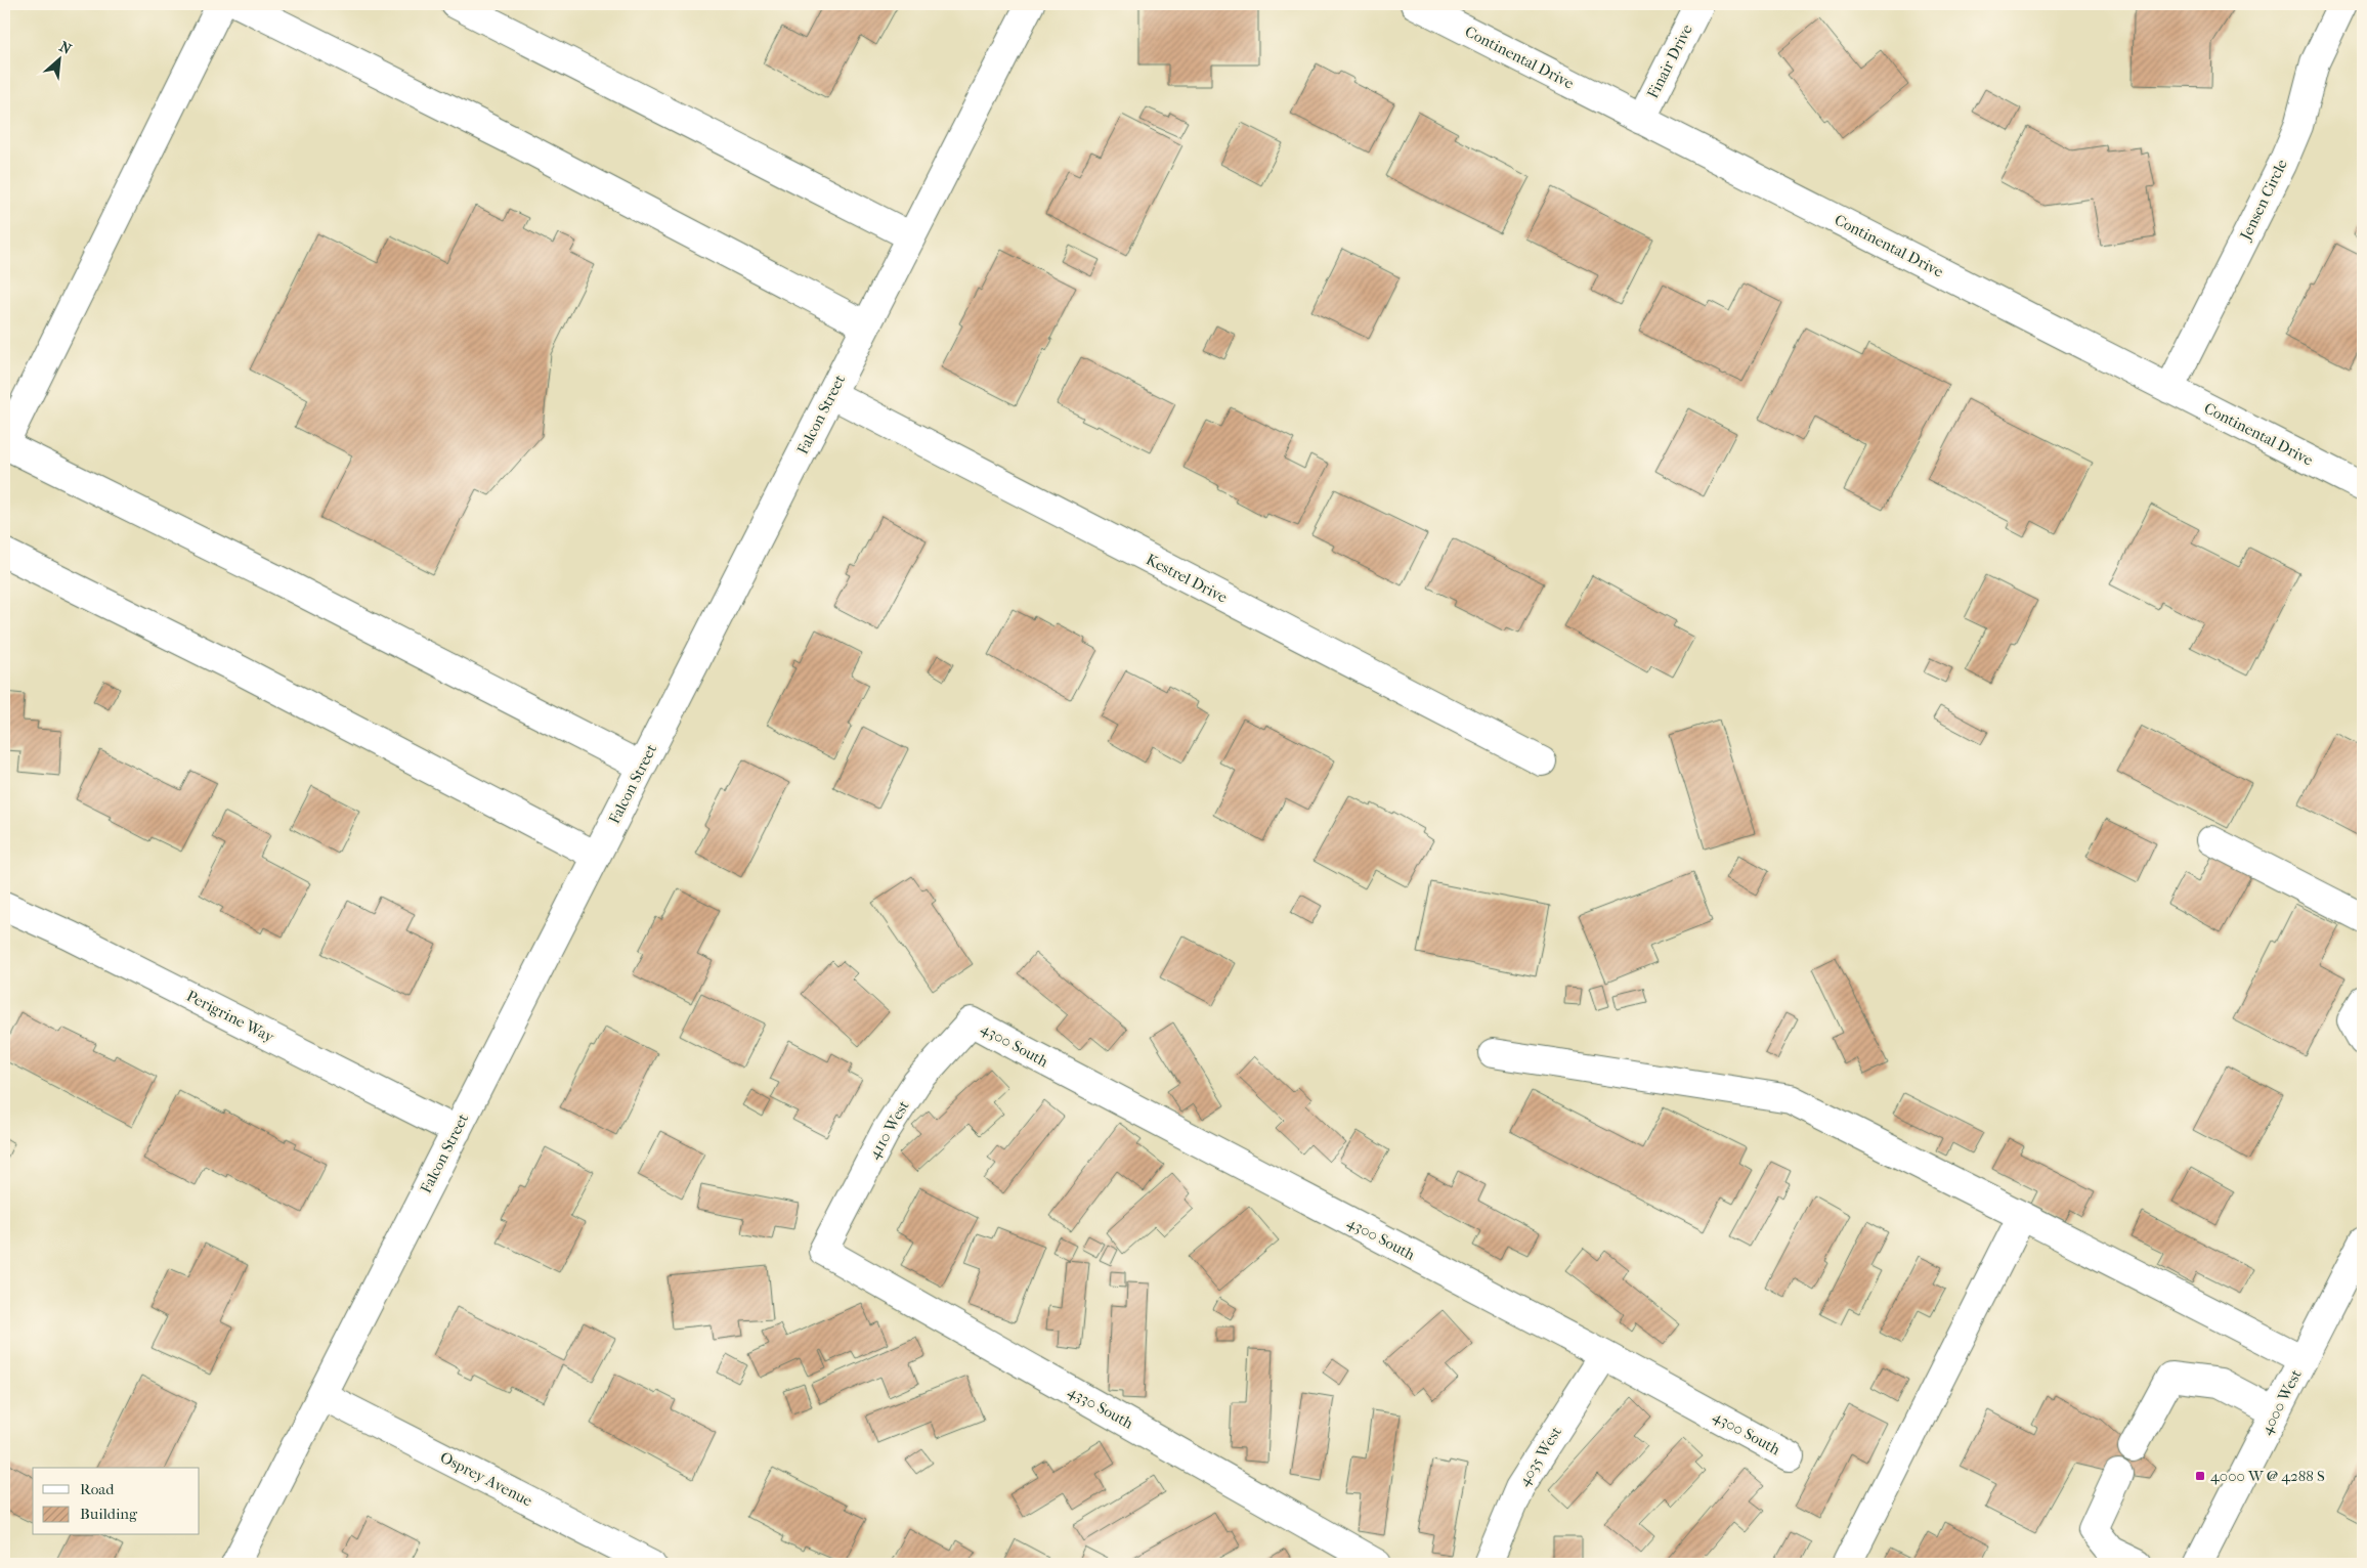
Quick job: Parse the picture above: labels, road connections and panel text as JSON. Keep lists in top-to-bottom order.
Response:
{
  "streets": {
    "street": [
      "Continental Drive",
      "Finair Drive",
      "Jensen Circle",
      "Falcon Street",
      "Kestrel Drive",
      "Perigrine Way",
      "4300 South",
      "4110 West",
      "4000 West",
      "4330 South",
      "4035 West",
      "Osprey Avenue"
    ]
  },
  "crossings": [
    ["Continental Drive", "Finair Drive"],
    ["Continental Drive", "Jensen Circle"],
    ["Falcon Street", "Kestrel Drive"],
    ["Falcon Street", "Perigrine Way"],
    ["Falcon Street", "Osprey Avenue"],
    ["4300 South", "4110 West"],
    ["4300 South", "4035 West"],
    ["4110 West", "4330 South"]
  ],
  "places": {
    "transit": ["4000 W @ 4288 S"]
  },
  "legend": ["Road", "Building"],
  "north": "top right"
}
